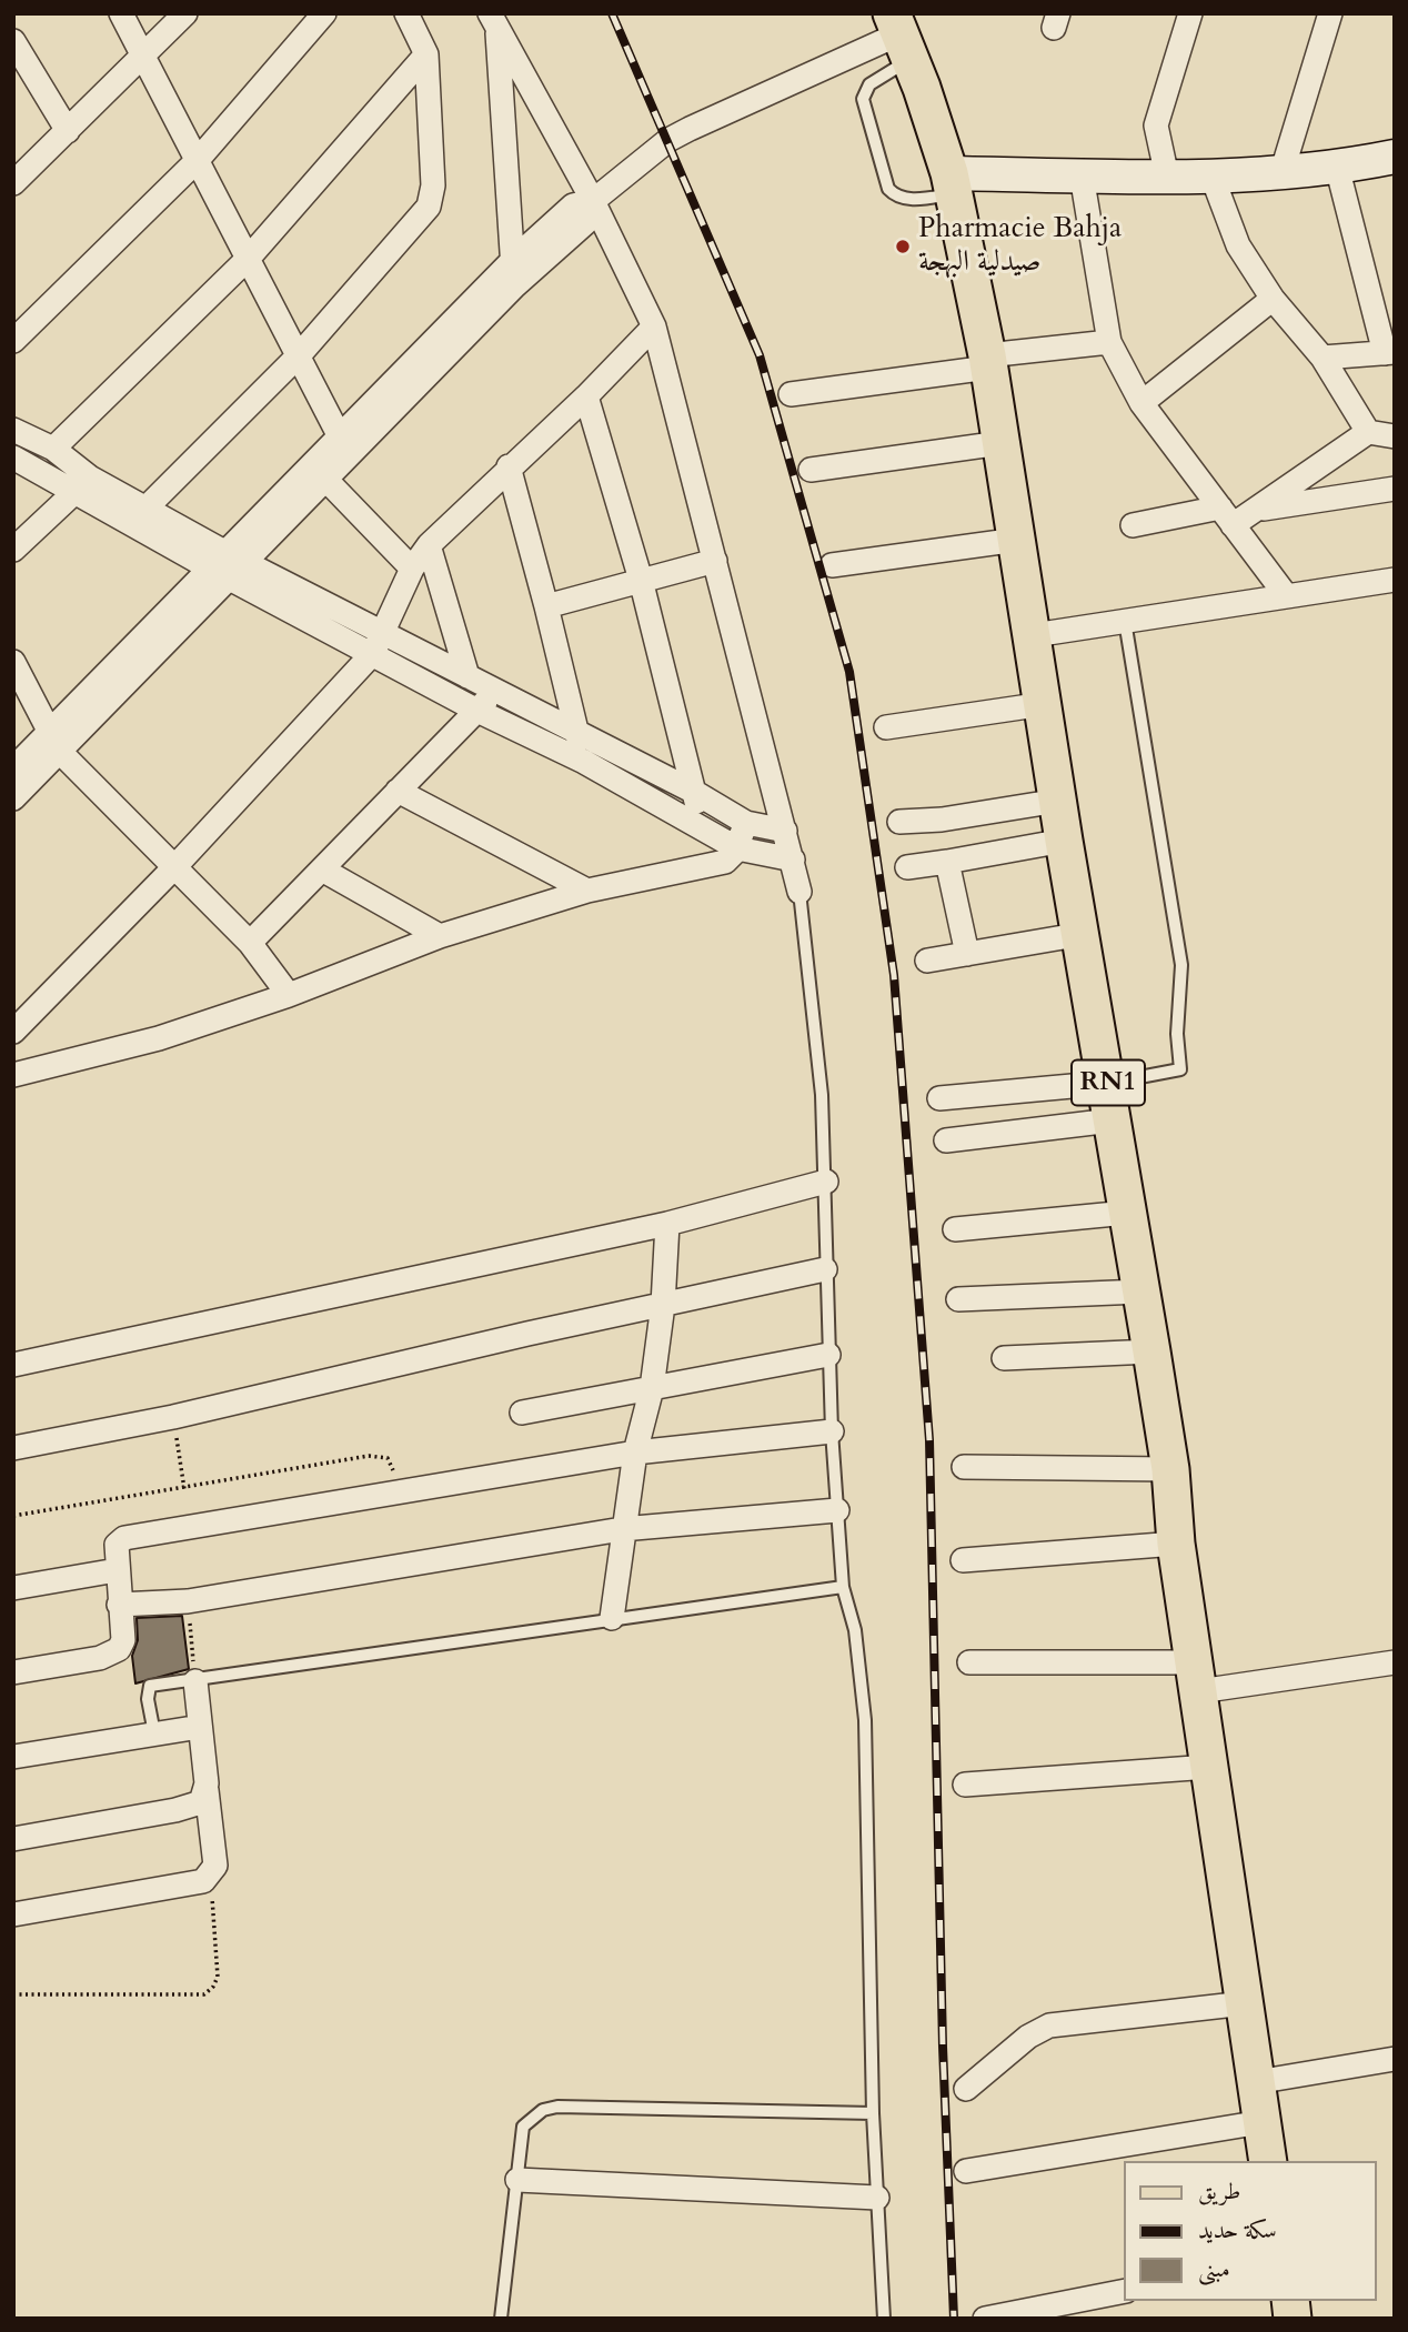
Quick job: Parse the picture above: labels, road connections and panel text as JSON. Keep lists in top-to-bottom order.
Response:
{
  "streets": {
    "main road": ["RN1"]
  },
  "places": ["Pharmacie Bahja صيدلية البهجة"],
  "legend": ["طريق", "سكة حديد", "مبنى"]
}
